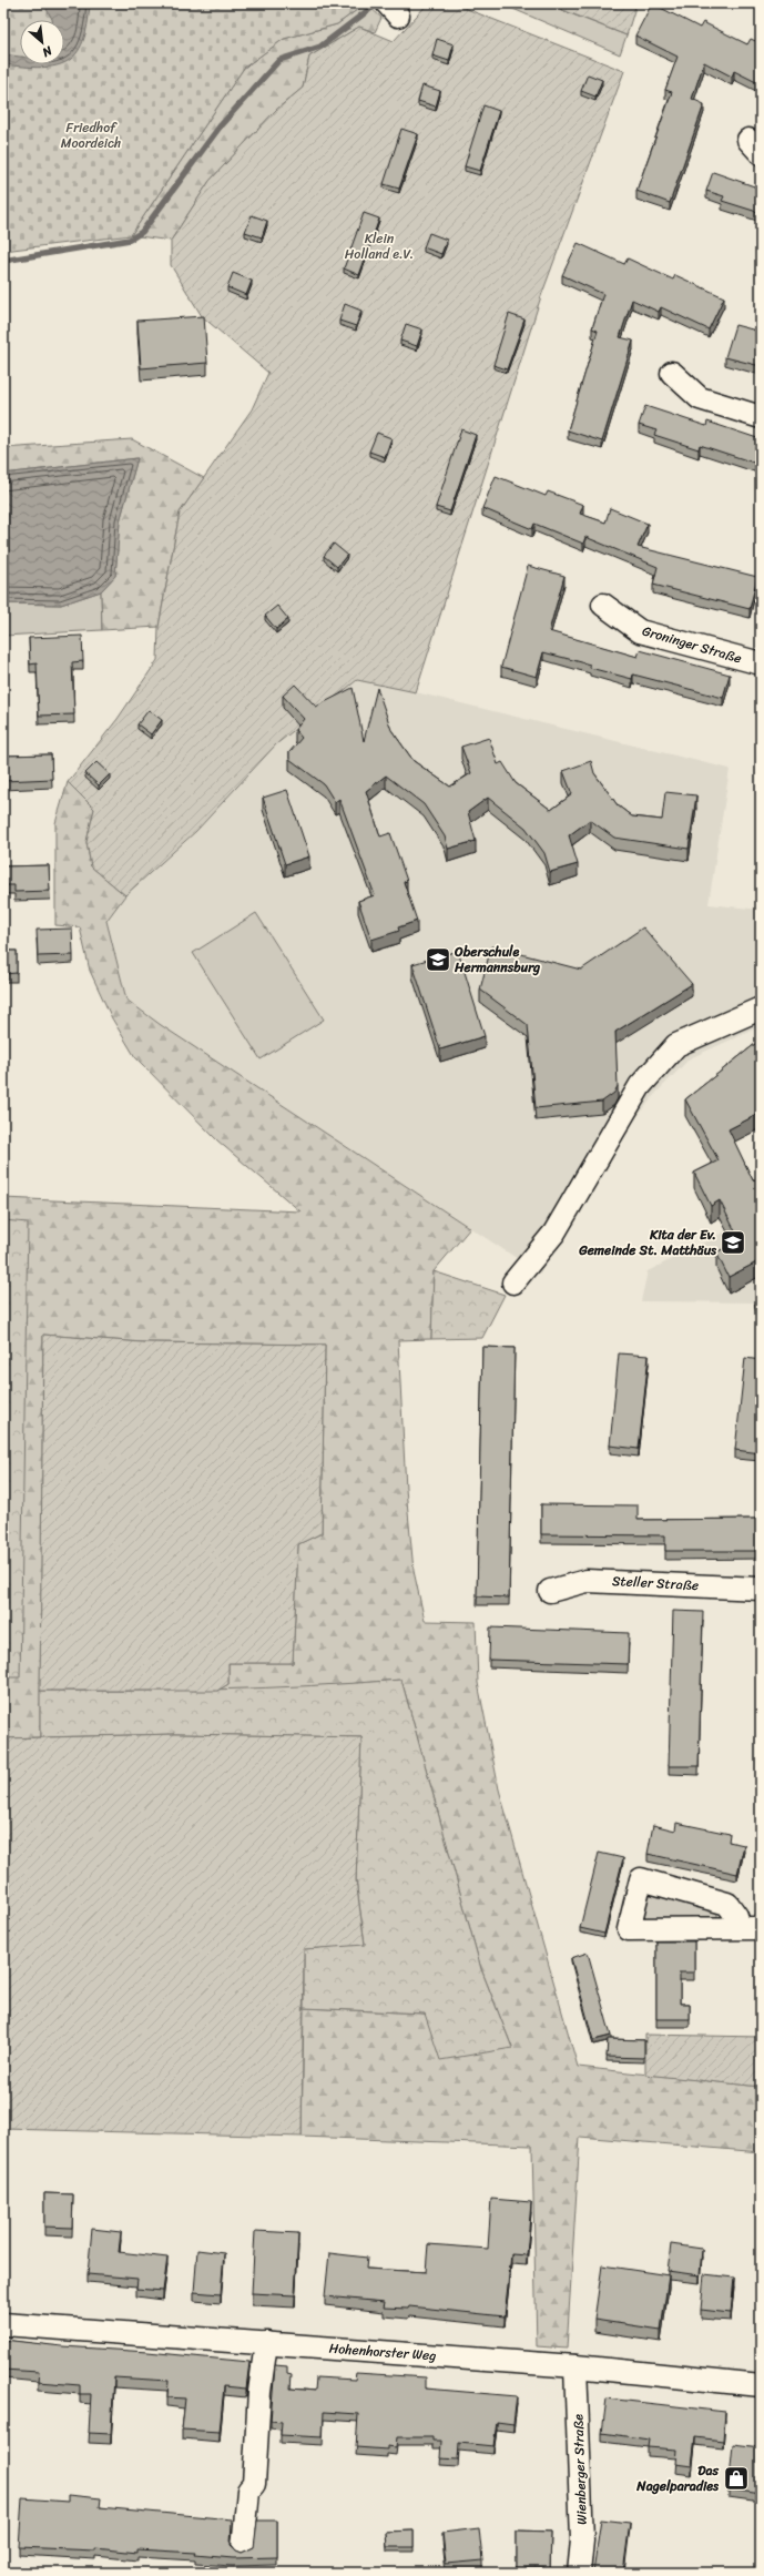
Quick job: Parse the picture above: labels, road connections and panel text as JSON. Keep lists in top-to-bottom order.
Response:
{
  "streets": {
    "street": [
      "Groninger Straße",
      "Steller Straße",
      "Hohenhorster Weg",
      "Wienberger Straße"
    ]
  },
  "crossings": [
    ["Hohenhorster Weg", "Wienberger Straße"]
  ],
  "parks": ["Friedhof Moordeich", "Klein Holland e.V."],
  "places": {
    "school or university": ["Oberschule Hermannsburg", "Kita der Ev. Gemeinde St. Matthäus"],
    "shop": ["Das Nagelparadies"]
  },
  "north": "bottom right"
}
